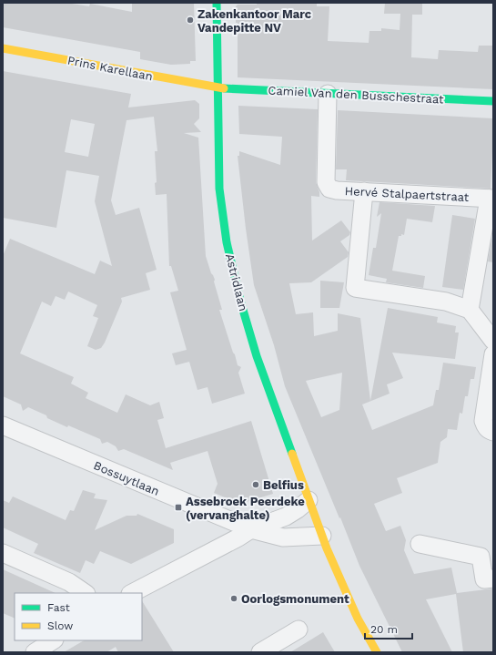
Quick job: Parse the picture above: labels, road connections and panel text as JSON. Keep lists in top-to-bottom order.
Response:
{
  "streets": {
    "main road": ["Prins Karellaan", "Camiel Van den Busschestraat", "Astridlaan"],
    "street": ["Hervé Stalpaertstraat", "Bossuytlaan"]
  },
  "crossings": [
    ["Prins Karellaan", "Camiel Van den Busschestraat"],
    ["Prins Karellaan", "Astridlaan"],
    ["Camiel Van den Busschestraat", "Hervé Stalpaertstraat"],
    ["Camiel Van den Busschestraat", "Astridlaan"],
    ["Astridlaan", "Bossuytlaan"]
  ],
  "places": {
    "other": ["Zakenkantoor Marc Vandepitte NV", "Belfius", "Oorlogsmonument"],
    "transit": ["Assebroek Peerdeke (vervanghalte)"]
  },
  "legend": ["Fast", "Slow"],
  "scale_bar": "20 m"
}
